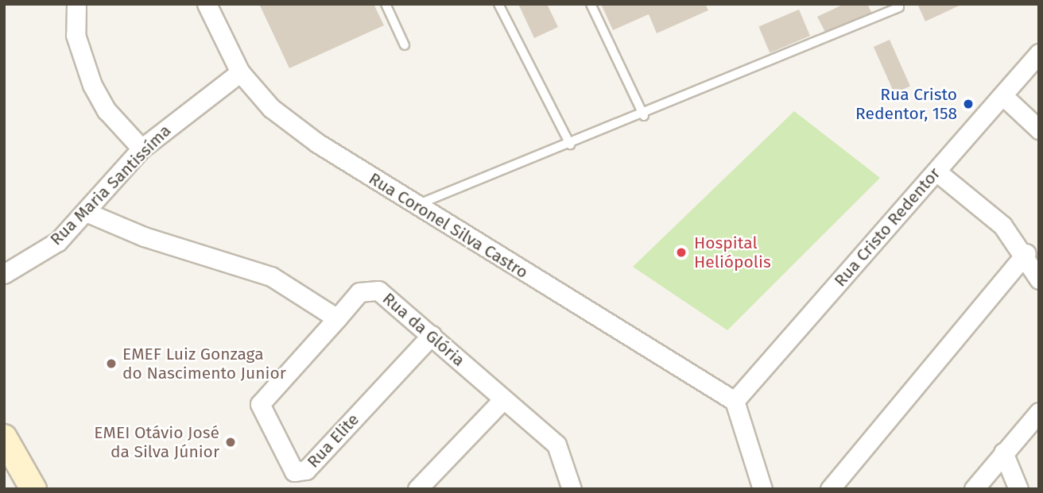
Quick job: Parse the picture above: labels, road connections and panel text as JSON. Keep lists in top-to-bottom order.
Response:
{
  "streets": {
    "street": [
      "Rua Maria Santissíma",
      "Rua Coronel Silva Castro",
      "Rua Cristo Redentor",
      "Rua da Glória",
      "Rua Elite"
    ]
  },
  "crossings": [
    ["Rua Maria Santissíma", "Rua Coronel Silva Castro"],
    ["Rua da Glória", "Rua Elite"]
  ],
  "places": [
    "Rua Cristo Redentor, 158",
    "Hospital Heliópolis",
    "EMEF Luiz Gonzaga do Nascimento Junior",
    "EMEI Otávio José da Silva Júnior"
  ]
}
